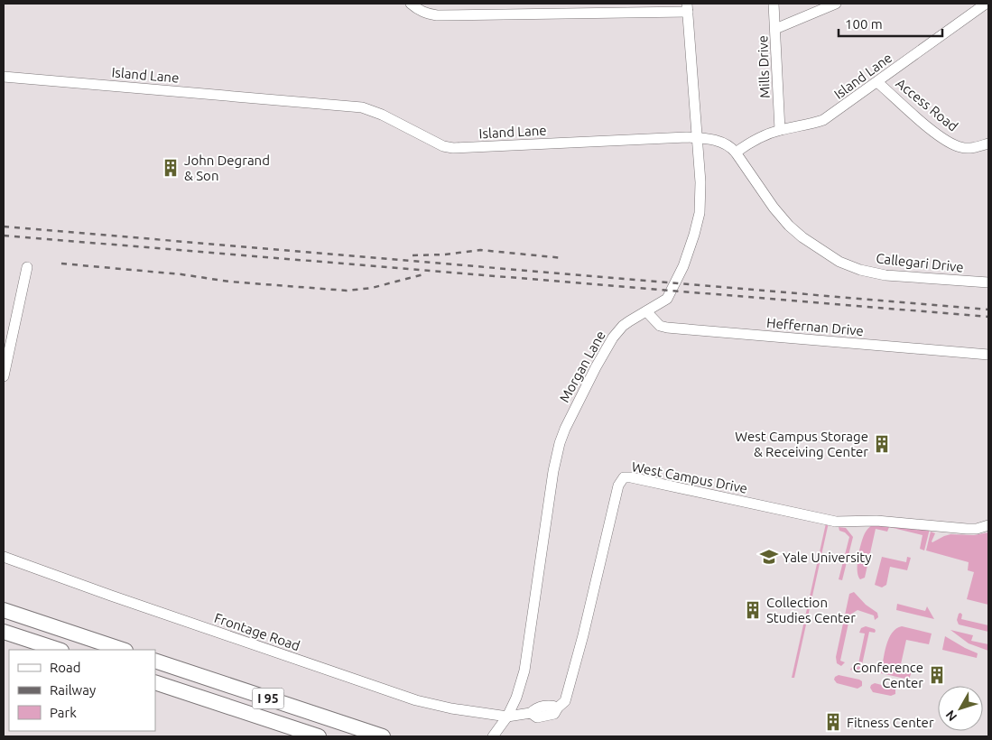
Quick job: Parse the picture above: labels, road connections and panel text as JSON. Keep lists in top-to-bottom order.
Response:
{
  "streets": {
    "highway": ["I 95"],
    "street": [
      "Mills Drive",
      "Island Lane",
      "Access Road",
      "Callegari Drive",
      "Heffernan Drive",
      "Morgan Lane",
      "West Campus Drive",
      "Frontage Road"
    ]
  },
  "crossings": [
    ["Mills Drive", "Island Lane"],
    ["Island Lane", "Access Road"],
    ["Island Lane", "Callegari Drive"],
    ["Island Lane", "Morgan Lane"],
    ["Heffernan Drive", "Morgan Lane"],
    ["Morgan Lane", "West Campus Drive"],
    ["Morgan Lane", "Frontage Road"],
    ["West Campus Drive", "Frontage Road"]
  ],
  "places": {
    "building": [
      "John Degrand & Son",
      "West Campus Storage & Receiving Center",
      "Collection Studies Center",
      "Conference Center",
      "Fitness Center"
    ],
    "school or university": ["Yale University"]
  },
  "legend": ["Road", "Railway", "Park"],
  "scale_bar": "100 m",
  "north": "bottom left"
}
